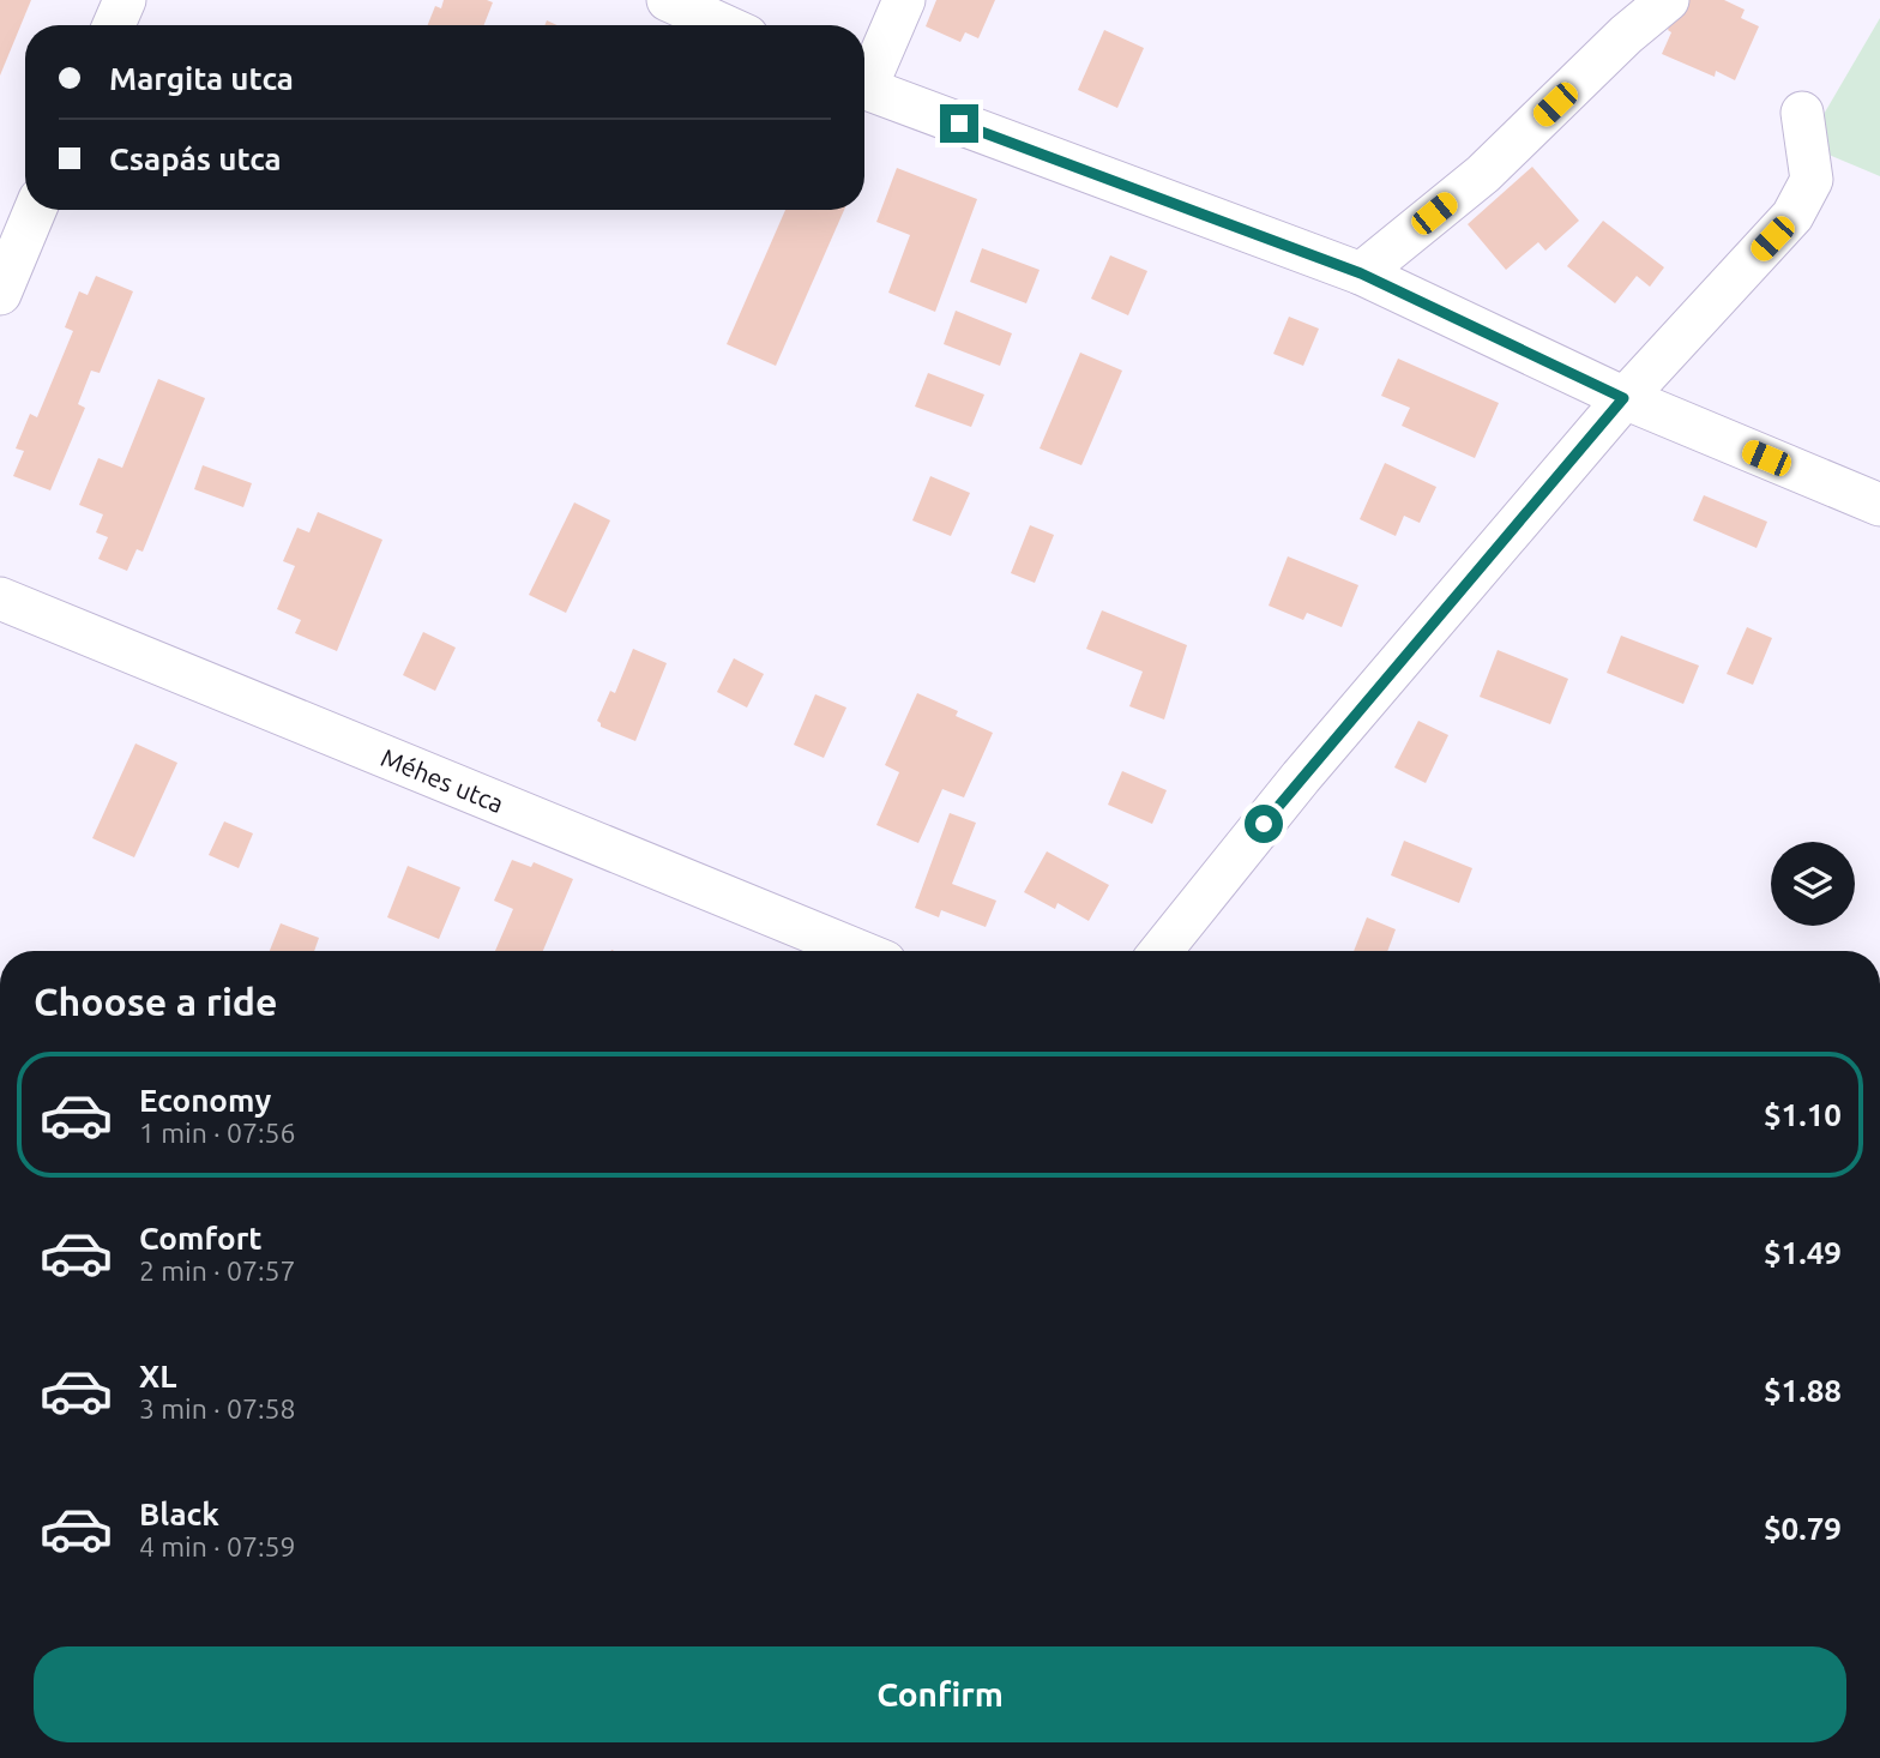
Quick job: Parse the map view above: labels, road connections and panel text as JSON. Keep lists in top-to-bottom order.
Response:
{
  "streets": {
    "street": ["Méhes utca"]
  },
  "page": {
    "banner": ["Margita utca", "Csapás utca"],
    "heading": "Choose a ride",
    "list": [
      {
        "name": "Economy",
        "note": "1 min · 07:56",
        "value": "$1.10"
      },
      {
        "name": "Comfort",
        "note": "2 min · 07:57",
        "value": "$1.49"
      },
      {
        "name": "XL",
        "note": "3 min · 07:58",
        "value": "$1.88"
      },
      {
        "name": "Black",
        "note": "4 min · 07:59",
        "value": "$0.79"
      }
    ],
    "buttons": "Confirm"
  }
}
